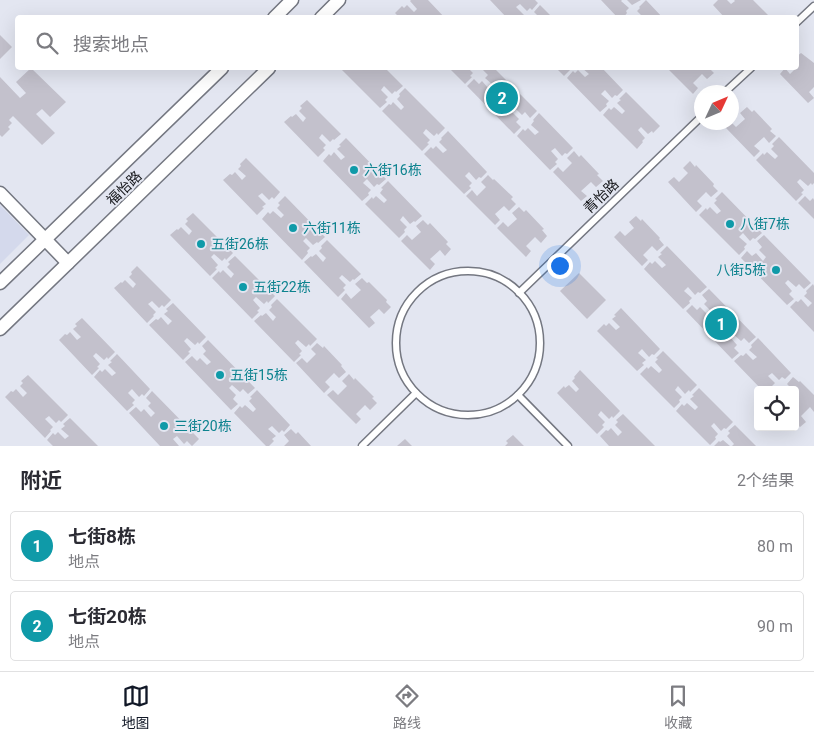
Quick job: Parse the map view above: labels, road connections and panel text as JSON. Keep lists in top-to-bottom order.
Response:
{
  "streets": {
    "street": ["福怡路"],
    "lane": ["青怡路"]
  },
  "places": [
    "六街16栋",
    "八街7栋",
    "六街11栋",
    "五街26栋",
    "八街5栋",
    "五街22栋",
    "五街15栋",
    "三街20栋"
  ],
  "north": "top right",
  "page": {
    "search": "搜索地点",
    "pins": ["2", "1"],
    "heading": ["附近", "2个结果"],
    "list": [
      {
        "mark": "1",
        "name": "七街8栋",
        "note": "地点",
        "value": "80 m"
      },
      {
        "mark": "2",
        "name": "七街20栋",
        "note": "地点",
        "value": "90 m"
      }
    ],
    "nav": ["地图", "路线", "收藏"]
  }
}
